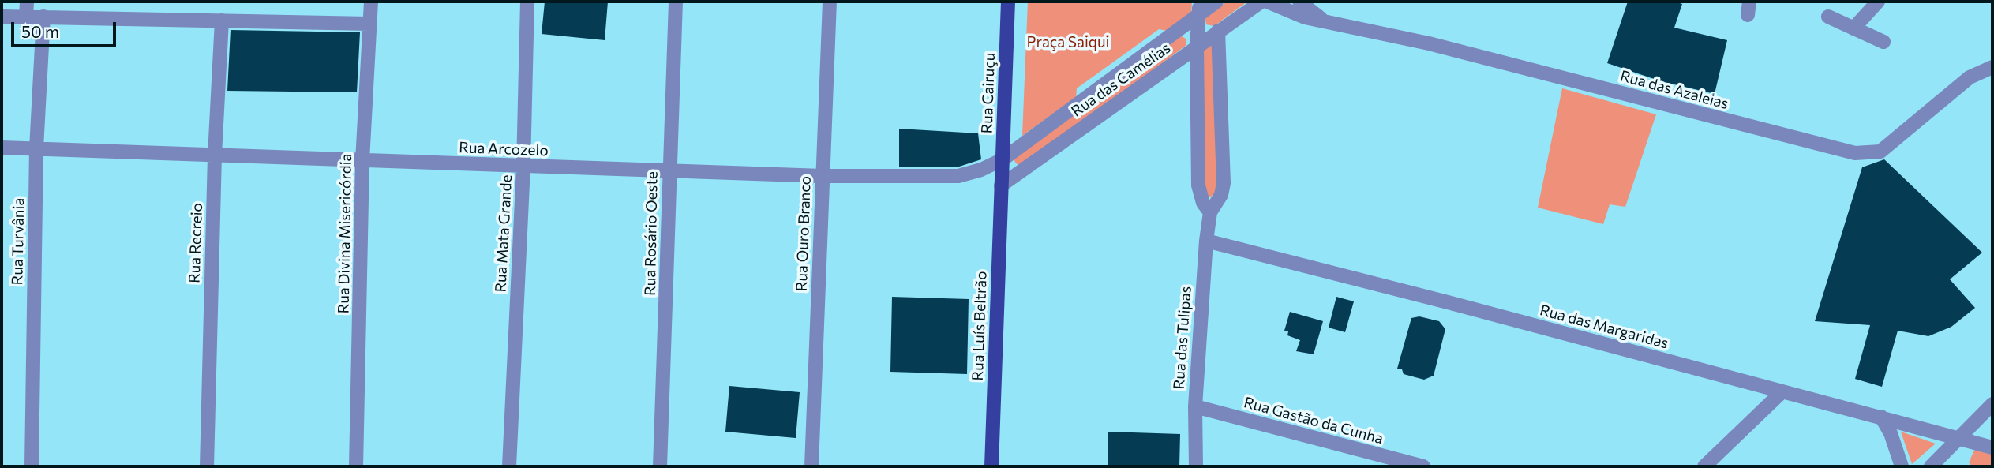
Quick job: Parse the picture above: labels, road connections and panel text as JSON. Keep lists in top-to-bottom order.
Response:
{
  "streets": {
    "main road": ["Rua Cairuçu", "Rua Luís Beltrão"],
    "street": [
      "Rua das Camélias",
      "Rua das Azaleias",
      "Rua Arcozelo",
      "Rua Divina Misericórdia",
      "Rua Mata Grande",
      "Rua Rosário Oeste",
      "Rua Ouro Branco",
      "Rua Turvânia",
      "Rua Recreio",
      "Rua das Margaridas",
      "Rua das Tulipas",
      "Rua Gastão da Cunha"
    ]
  },
  "crossings": [
    ["Rua das Camélias", "Rua Cairuçu"],
    ["Rua das Camélias", "Rua Arcozelo"],
    ["Rua das Camélias", "Rua Luís Beltrão"],
    ["Rua das Camélias", "Rua das Tulipas"],
    ["Rua Cairuçu", "Rua Arcozelo"],
    ["Rua Cairuçu", "Rua Luís Beltrão"],
    ["Rua Arcozelo", "Rua Divina Misericórdia"],
    ["Rua Arcozelo", "Rua Mata Grande"],
    ["Rua Arcozelo", "Rua Rosário Oeste"],
    ["Rua Arcozelo", "Rua Ouro Branco"],
    ["Rua Arcozelo", "Rua Turvânia"],
    ["Rua Arcozelo", "Rua Recreio"],
    ["Rua das Margaridas", "Rua das Tulipas"],
    ["Rua das Tulipas", "Rua Gastão da Cunha"]
  ],
  "parks": ["Praça Saiqui"],
  "scale_bar": "50 m"
}
